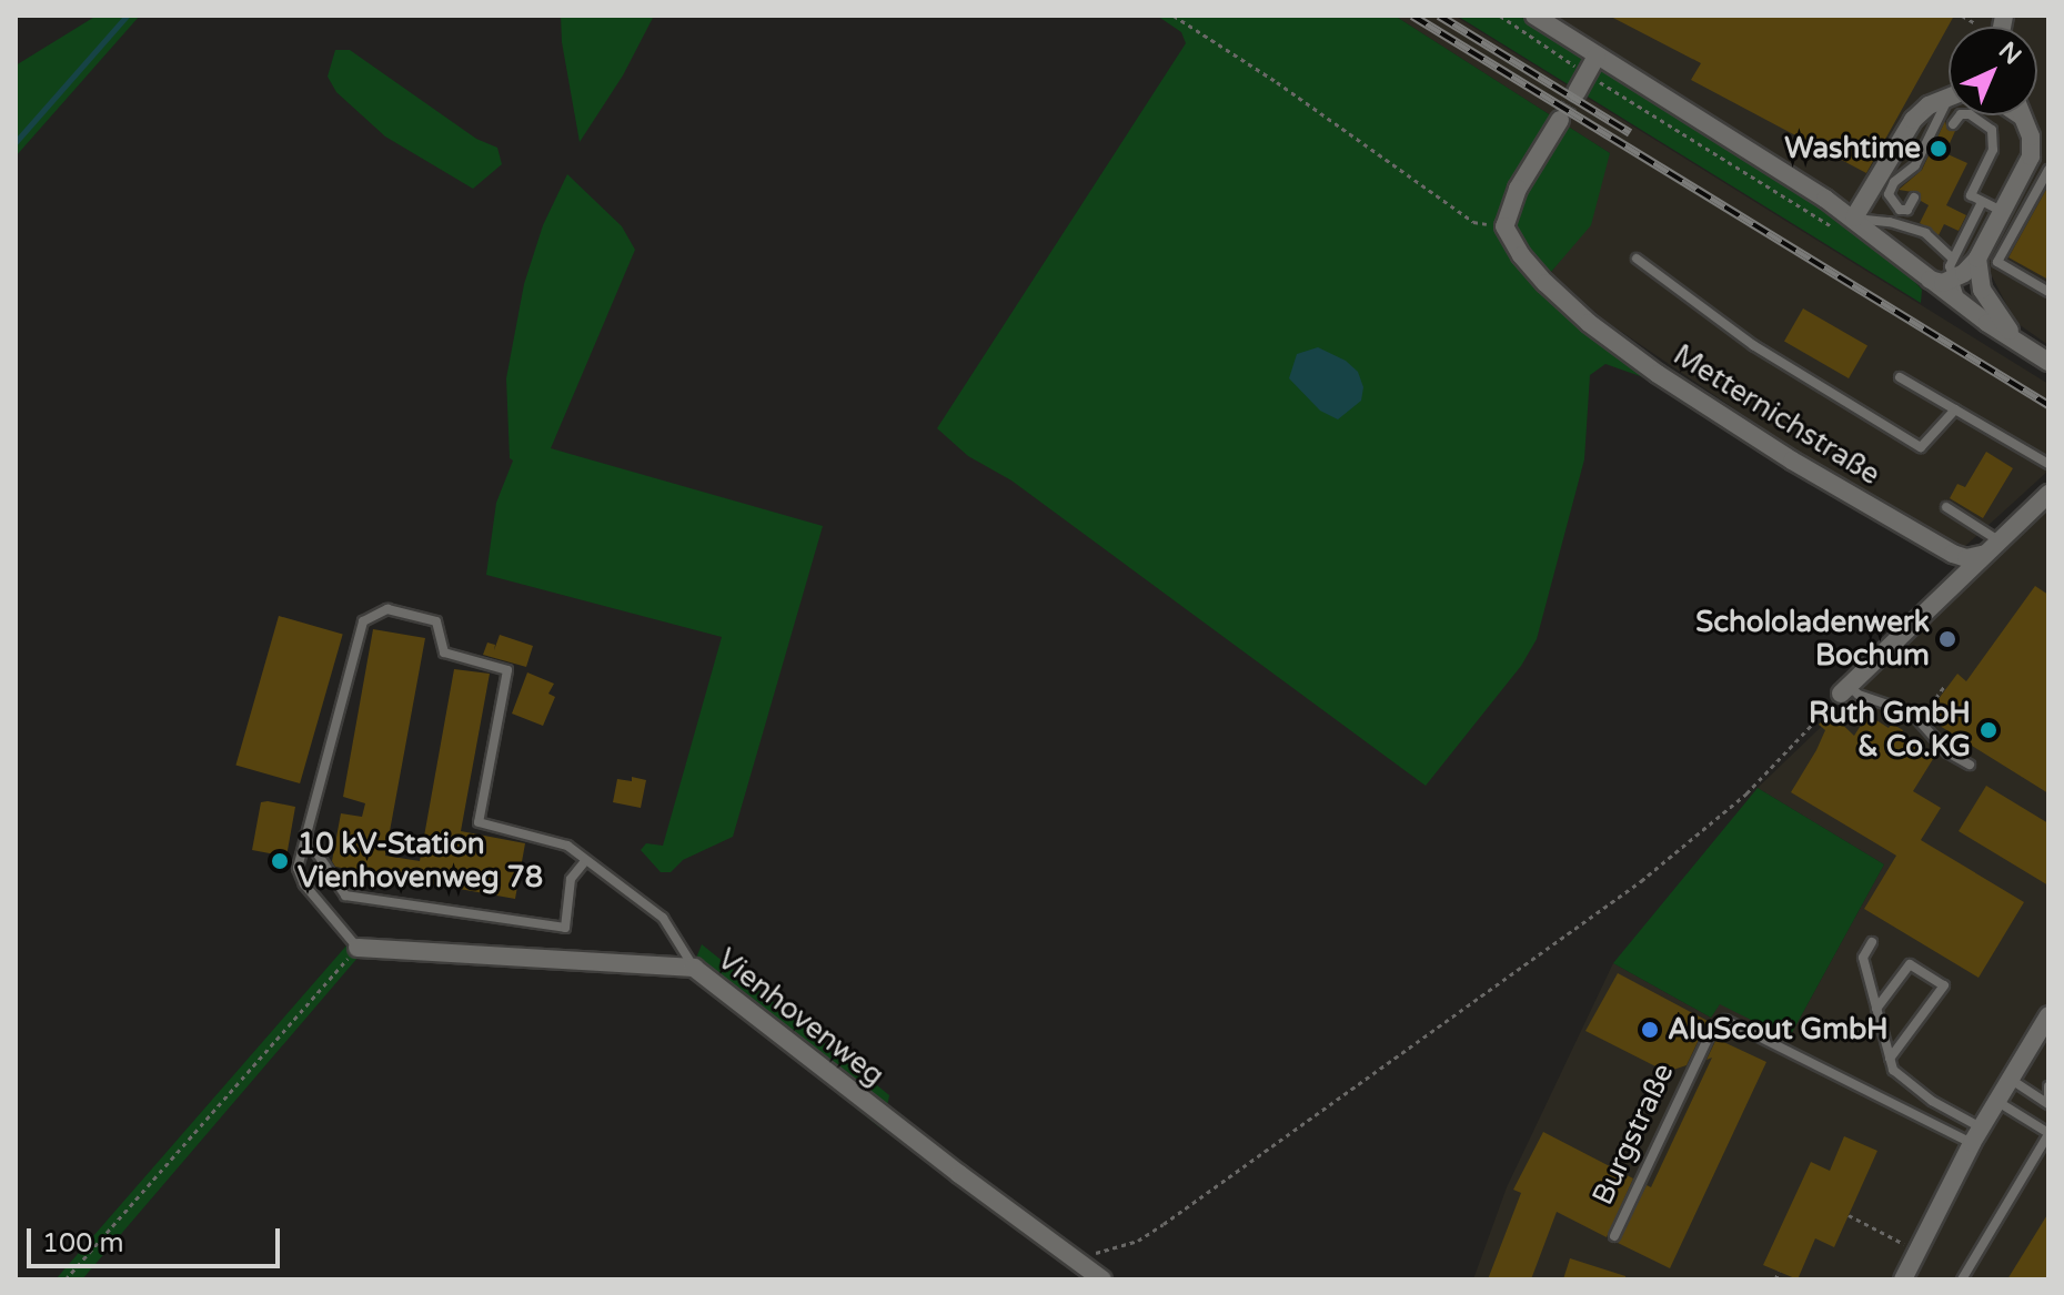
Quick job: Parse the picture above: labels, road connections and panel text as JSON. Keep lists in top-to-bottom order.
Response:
{
  "streets": {
    "street": ["Metternichstraße", "Vienhovenweg"],
    "lane": ["Burgstraße"]
  },
  "places": [
    "Washtime",
    "Schololadenwerk Bochum",
    "Ruth GmbH & Co.KG",
    "10 kV-Station Vienhovenweg 78",
    "AluScout GmbH"
  ],
  "scale_bar": "100 m",
  "north": "top right"
}
